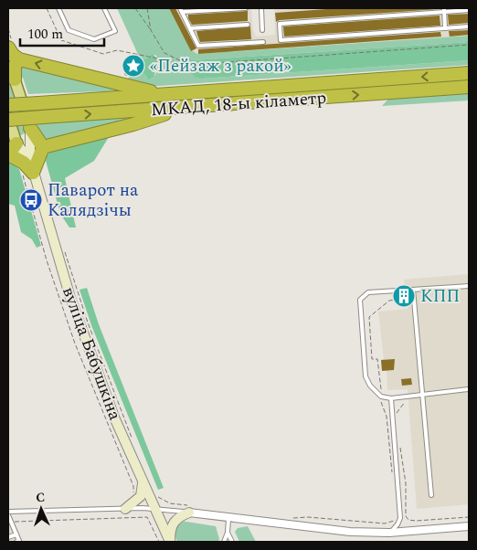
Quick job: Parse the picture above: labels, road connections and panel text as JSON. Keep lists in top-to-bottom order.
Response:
{
  "streets": {
    "highway": ["МКАД, 18-ы кіламетр"],
    "street": ["вуліца Бабушкіна"]
  },
  "places": {
    "place": ["«Пейзаж з ракой»"],
    "bus stop": ["Паварот на Калядзічы"],
    "building": ["КПП"]
  },
  "scale_bar": "100 m",
  "north": "top"
}
